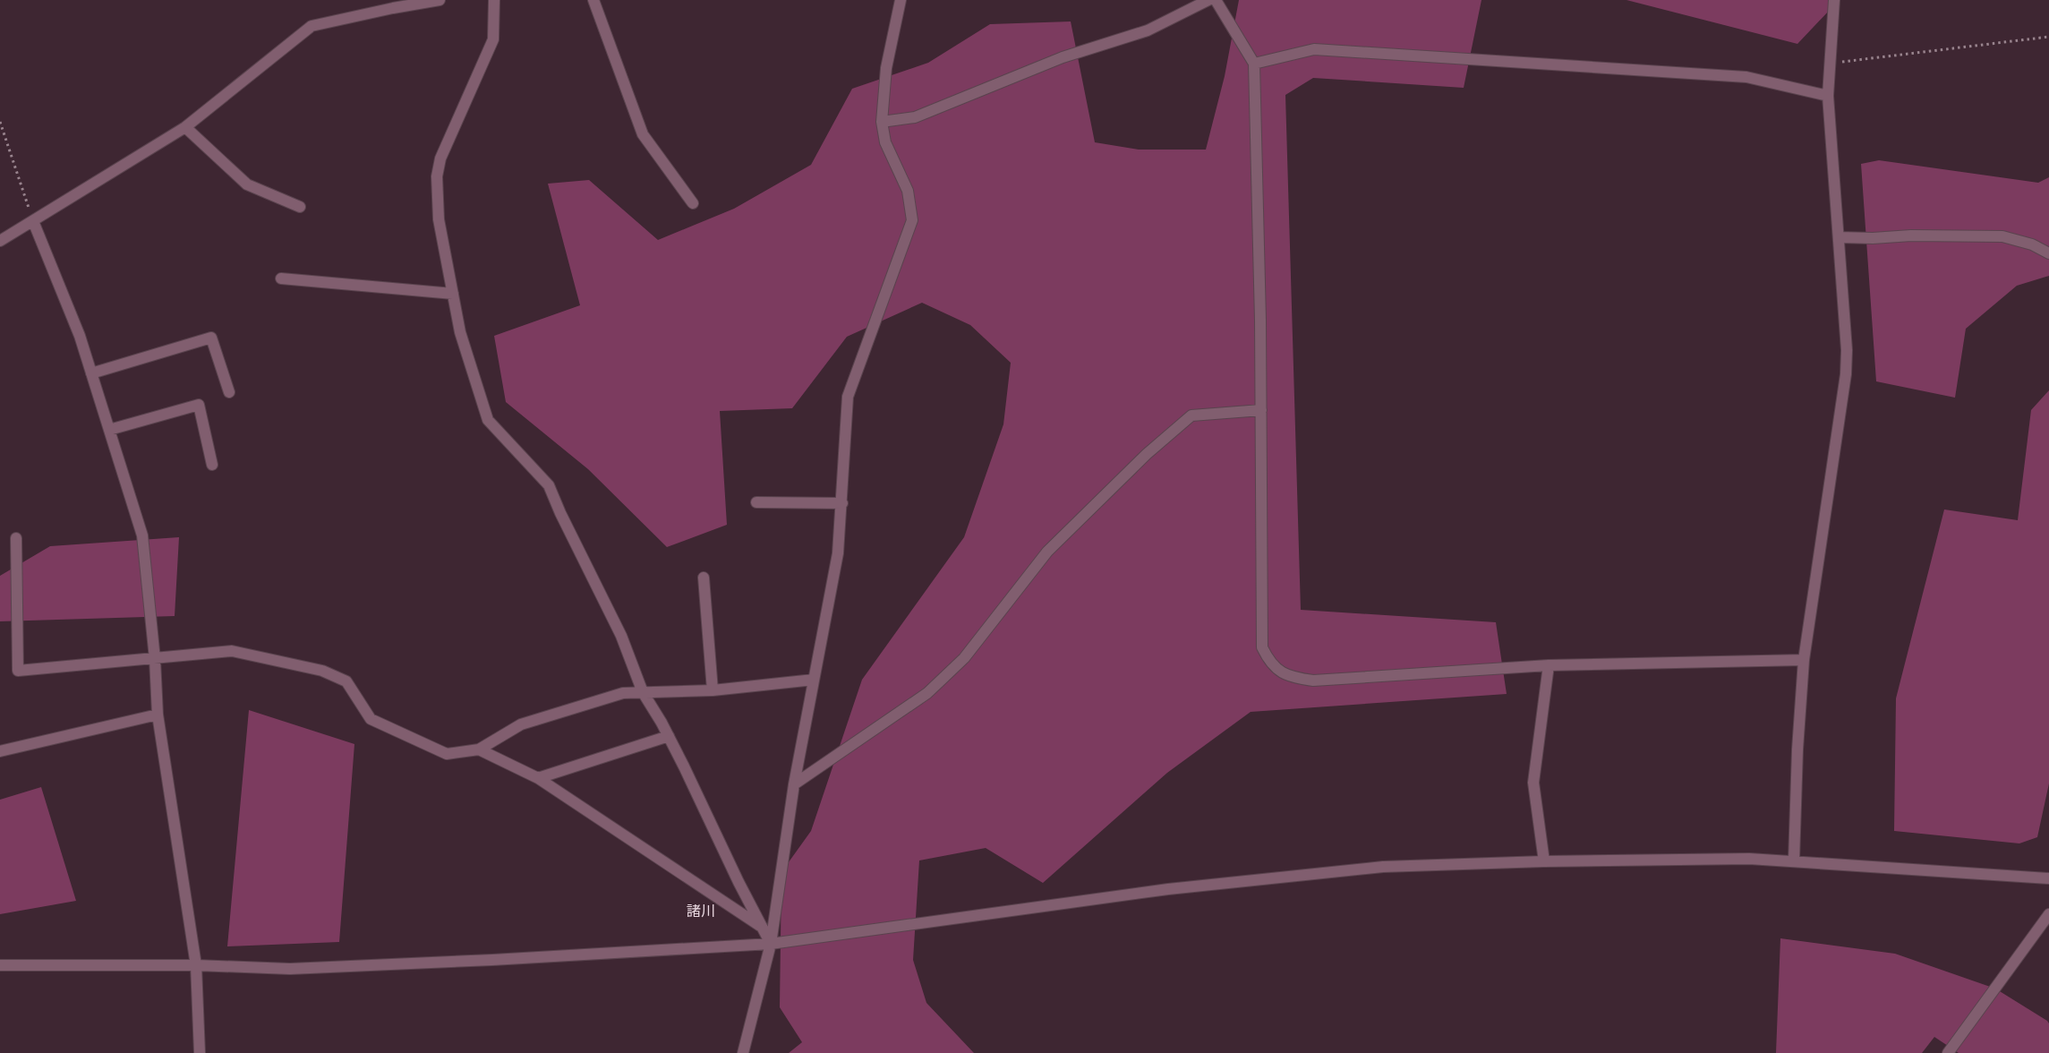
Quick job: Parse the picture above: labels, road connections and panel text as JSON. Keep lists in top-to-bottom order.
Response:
{
  "districts": ["諸川"]
}
